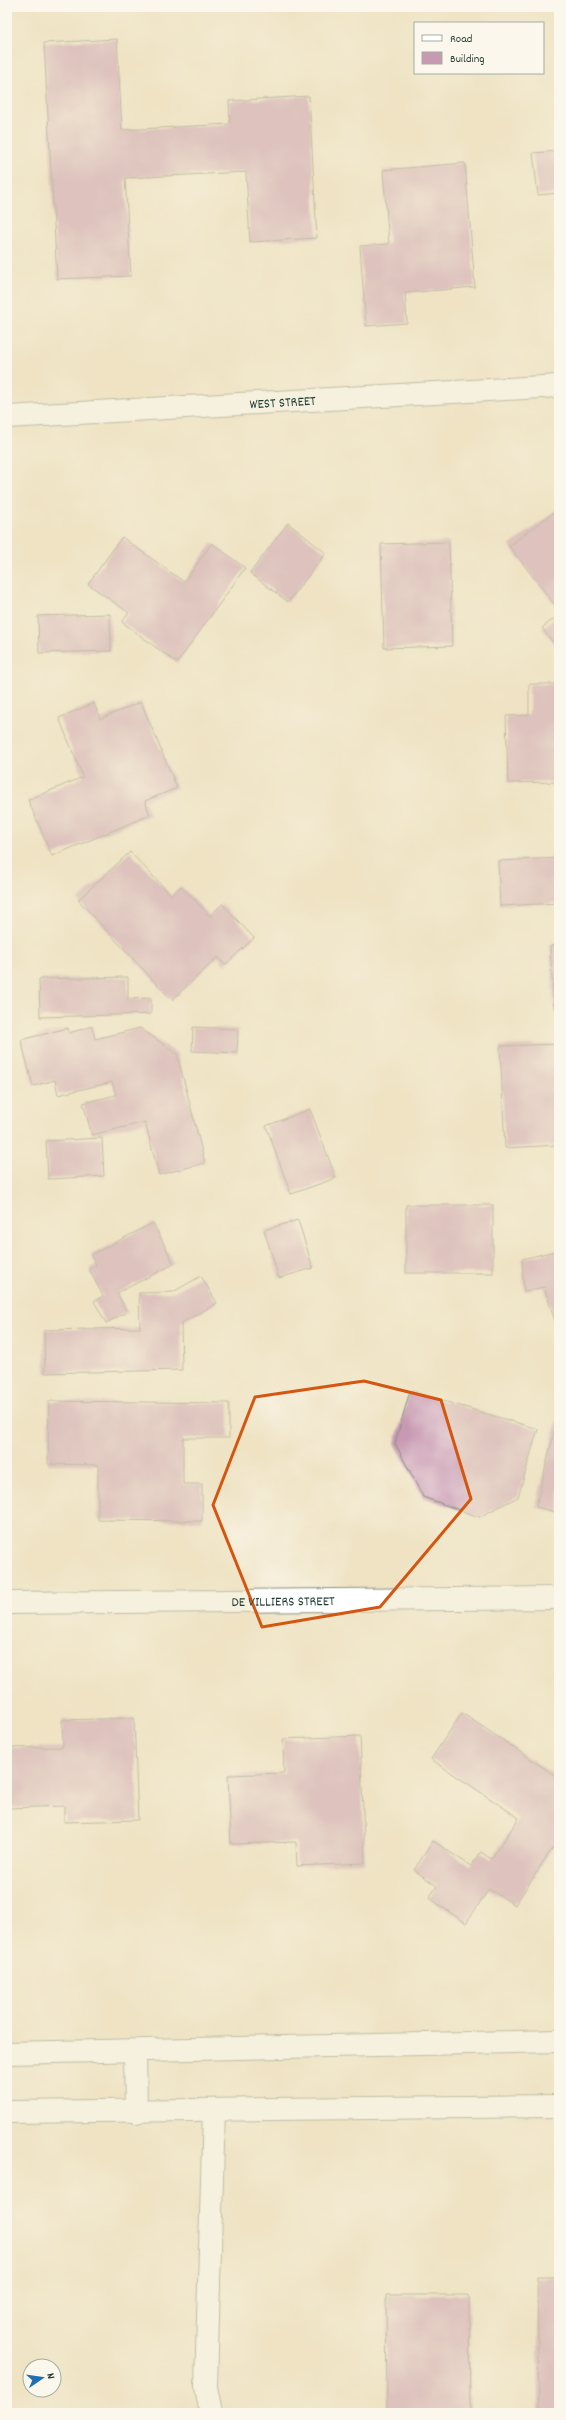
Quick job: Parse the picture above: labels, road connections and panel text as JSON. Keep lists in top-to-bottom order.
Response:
{
  "streets": {
    "main road": ["WEST STREET", "DE VILLIERS STREET"]
  },
  "legend": ["Road", "Building"],
  "north": "right"
}
